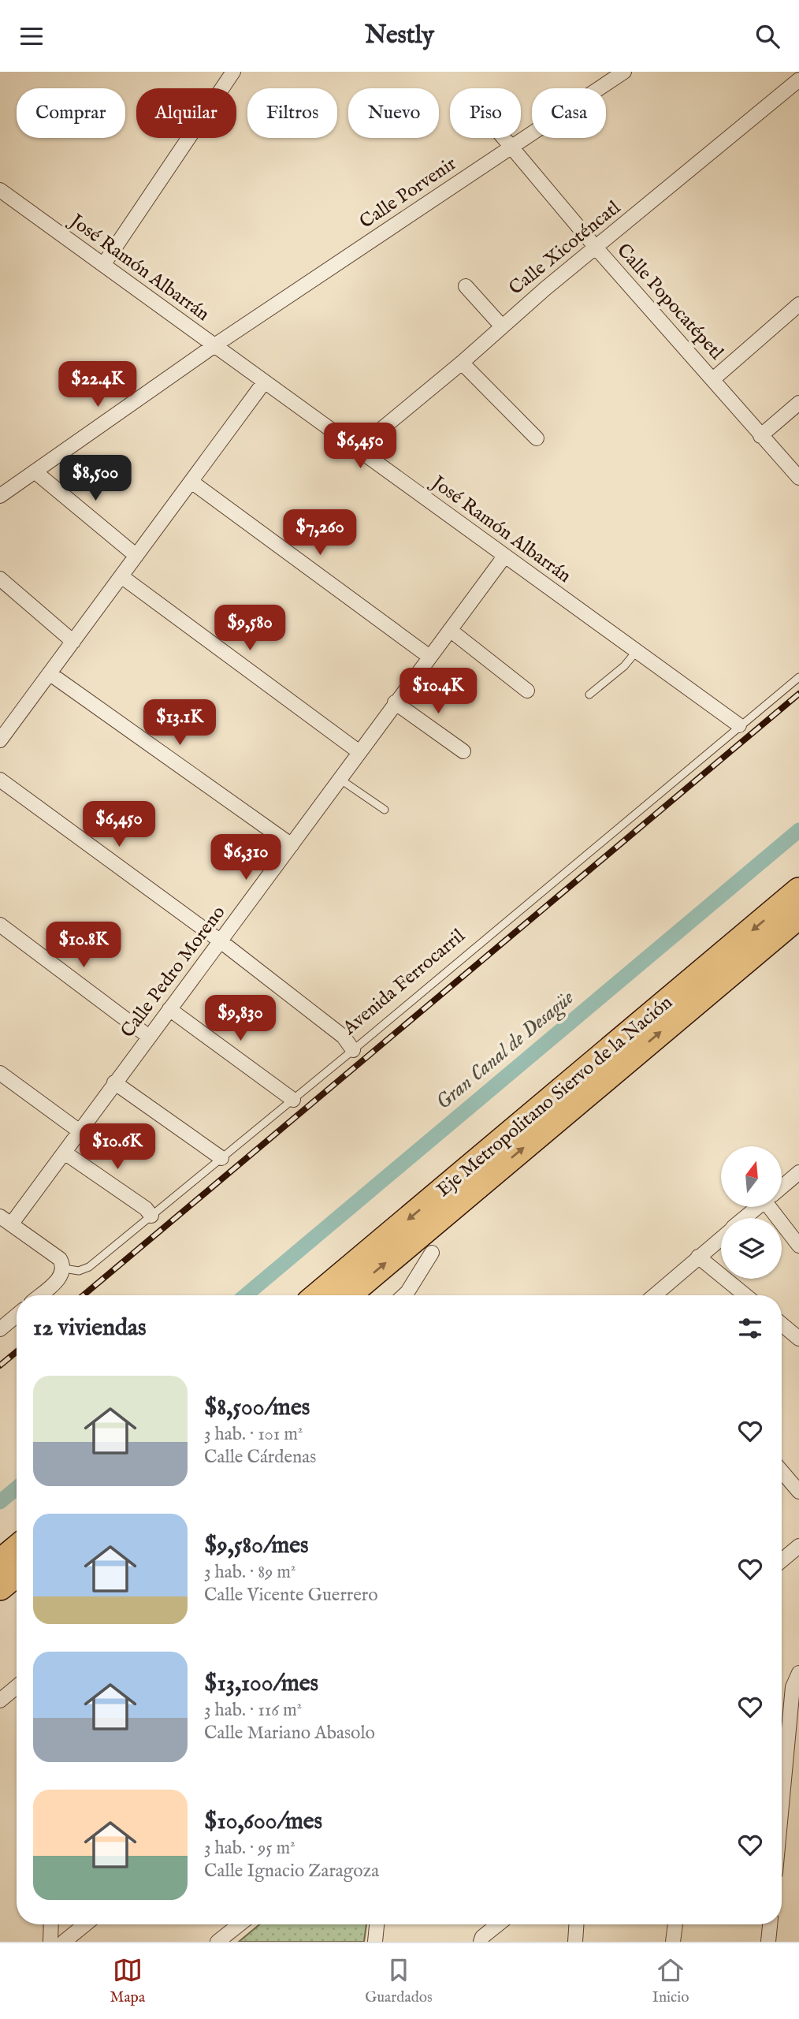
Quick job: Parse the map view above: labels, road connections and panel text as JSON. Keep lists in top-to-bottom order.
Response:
{
  "streets": {
    "highway": ["Eje Metropolitano Siervo de la Nación"],
    "street": [
      "Calle Porvenir",
      "Calle Xicoténcatl",
      "José Ramón Albarrán",
      "Calle Popocatépetl",
      "Calle Pedro Moreno"
    ],
    "lane": ["Avenida Ferrocarril"]
  },
  "crossings": [
    ["Calle Porvenir", "José Ramón Albarrán"],
    ["Calle Porvenir", "Calle Popocatépetl"],
    ["Calle Xicoténcatl", "José Ramón Albarrán"],
    ["Calle Xicoténcatl", "Calle Popocatépetl"],
    ["José Ramón Albarrán", "Calle Pedro Moreno"],
    ["José Ramón Albarrán", "Avenida Ferrocarril"]
  ],
  "water": ["Gran Canal de Desagüe"],
  "north": "top",
  "page": {
    "header": "Nestly",
    "chip": [
      "Comprar",
      "Alquilar",
      "Filtros",
      "Nuevo",
      "Piso",
      "Casa"
    ],
    "price": [
      "$22.4K",
      "$6,450",
      "$8,500",
      "$7,260",
      "$9,580",
      "$10.4K",
      "$13.1K",
      "$6,450",
      "$6,310",
      "$10.8K",
      "$9,830",
      "$10.6K"
    ],
    "heading": "12 viviendas",
    "list": [
      {
        "name": "$8,500/mes",
        "note": "3 hab. · 101 m² · Calle Cárdenas"
      },
      {
        "name": "$9,580/mes",
        "note": "3 hab. · 89 m² · Calle Vicente Guerrero"
      },
      {
        "name": "$13,100/mes",
        "note": "3 hab. · 116 m² · Calle Mariano Abasolo"
      },
      {
        "name": "$10,600/mes",
        "note": "3 hab. · 95 m² · Calle Ignacio Zaragoza"
      }
    ],
    "tabs": ["Mapa", "Guardados", "Inicio"]
  }
}
